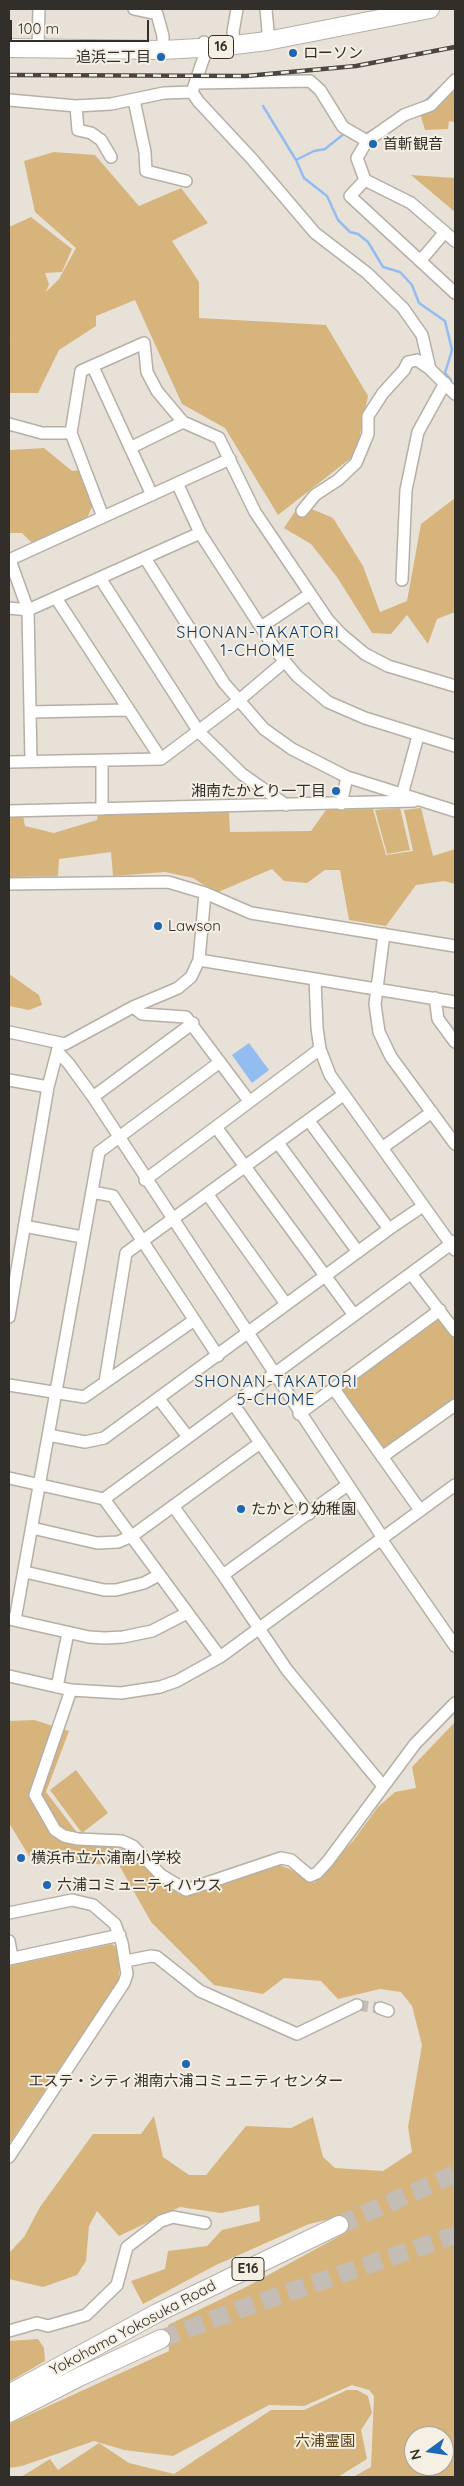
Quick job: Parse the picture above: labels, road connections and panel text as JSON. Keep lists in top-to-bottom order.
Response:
{
  "streets": {
    "highway": ["16", "E16", "Yokohama Yokosuka Road"]
  },
  "districts": ["SHONAN-TAKATORI 1-CHOME", "SHONAN-TAKATORI 5-CHOME"],
  "parks": ["六浦霊園"],
  "places": [
    "ローソン",
    "追浜二丁目",
    "首斬観音",
    "湘南たかとり一丁目",
    "Lawson",
    "たかとり幼稚園",
    "横浜市立六浦南小学校",
    "六浦コミュニティハウス",
    "エステ・シティ湘南六浦コミュニティセンター"
  ],
  "scale_bar": "100 m",
  "north": "left"
}
